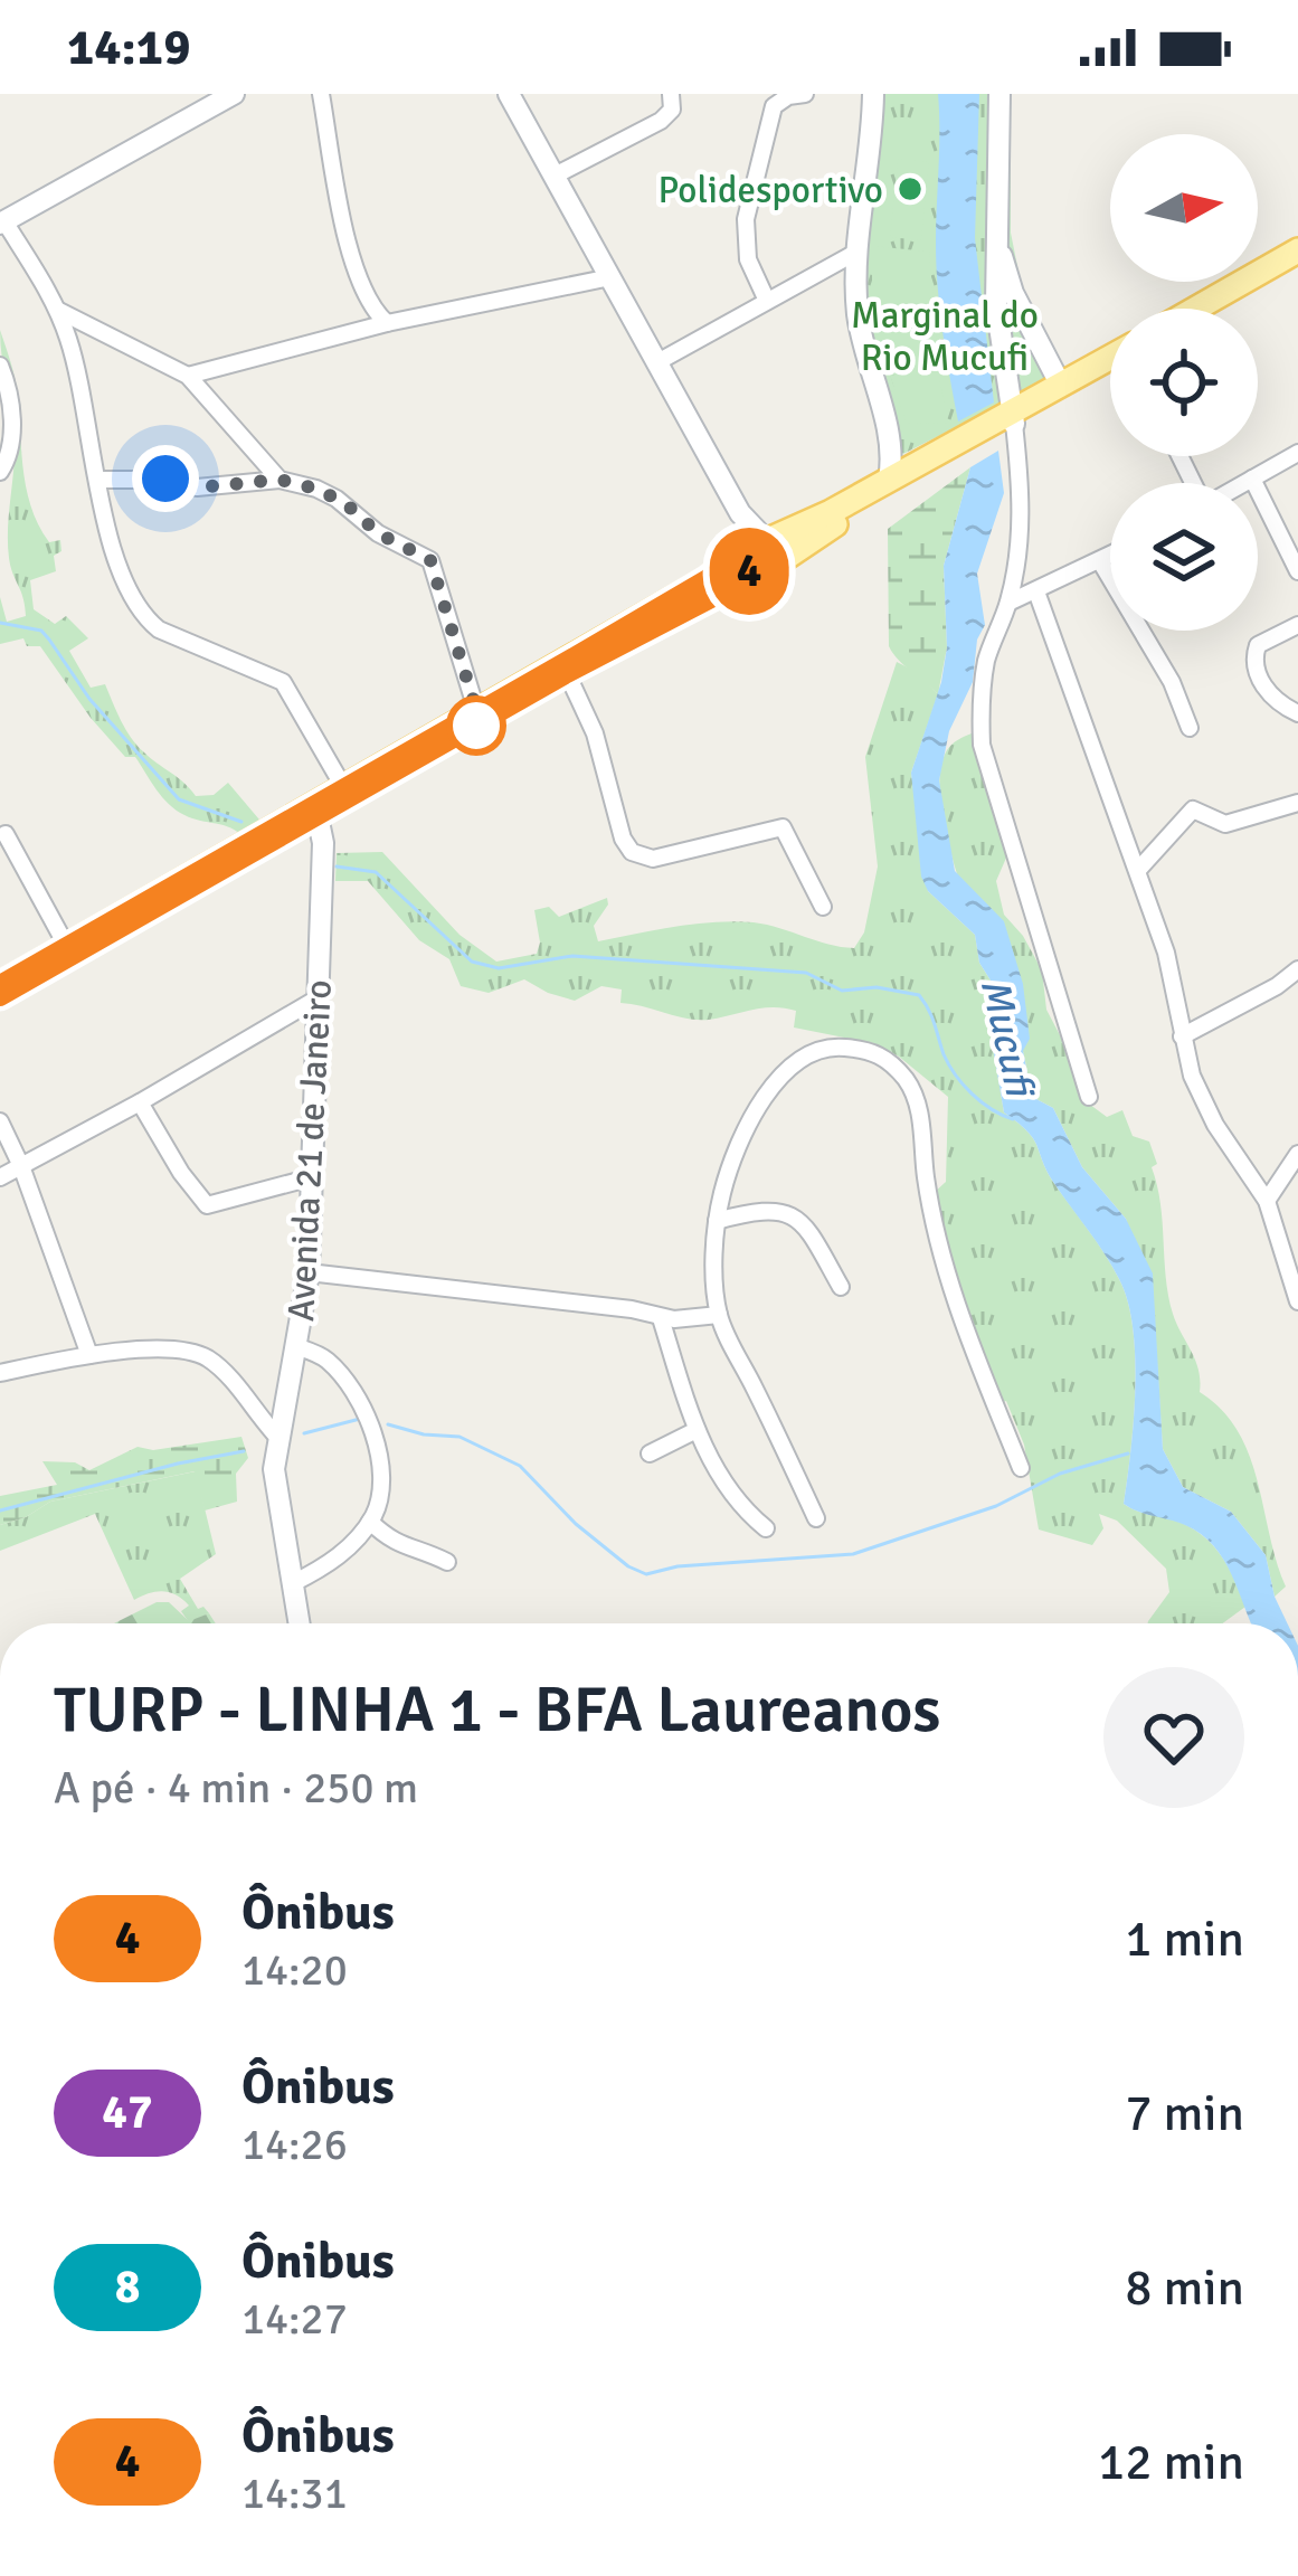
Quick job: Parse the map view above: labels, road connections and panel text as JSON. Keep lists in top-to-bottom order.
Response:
{
  "streets": {
    "main road": ["Avenida 21 de Janeiro"]
  },
  "water": ["Mucufi"],
  "parks": ["Marginal do Rio Mucufi"],
  "places": ["Polidesportivo"],
  "lines": ["bus line 4"],
  "north": "right",
  "page": {
    "status": "14:19",
    "on_map": "4",
    "heading": ["TURP - LINHA 1 - BFA Laureanos", "A pé · 4 min · 250 m"],
    "list": [
      {
        "mark": "4",
        "name": "Ônibus",
        "note": "14:20",
        "value": "1 min"
      },
      {
        "mark": "47",
        "name": "Ônibus",
        "note": "14:26",
        "value": "7 min"
      },
      {
        "mark": "8",
        "name": "Ônibus",
        "note": "14:27",
        "value": "8 min"
      },
      {
        "mark": "4",
        "name": "Ônibus",
        "note": "14:31",
        "value": "12 min"
      }
    ]
  }
}
